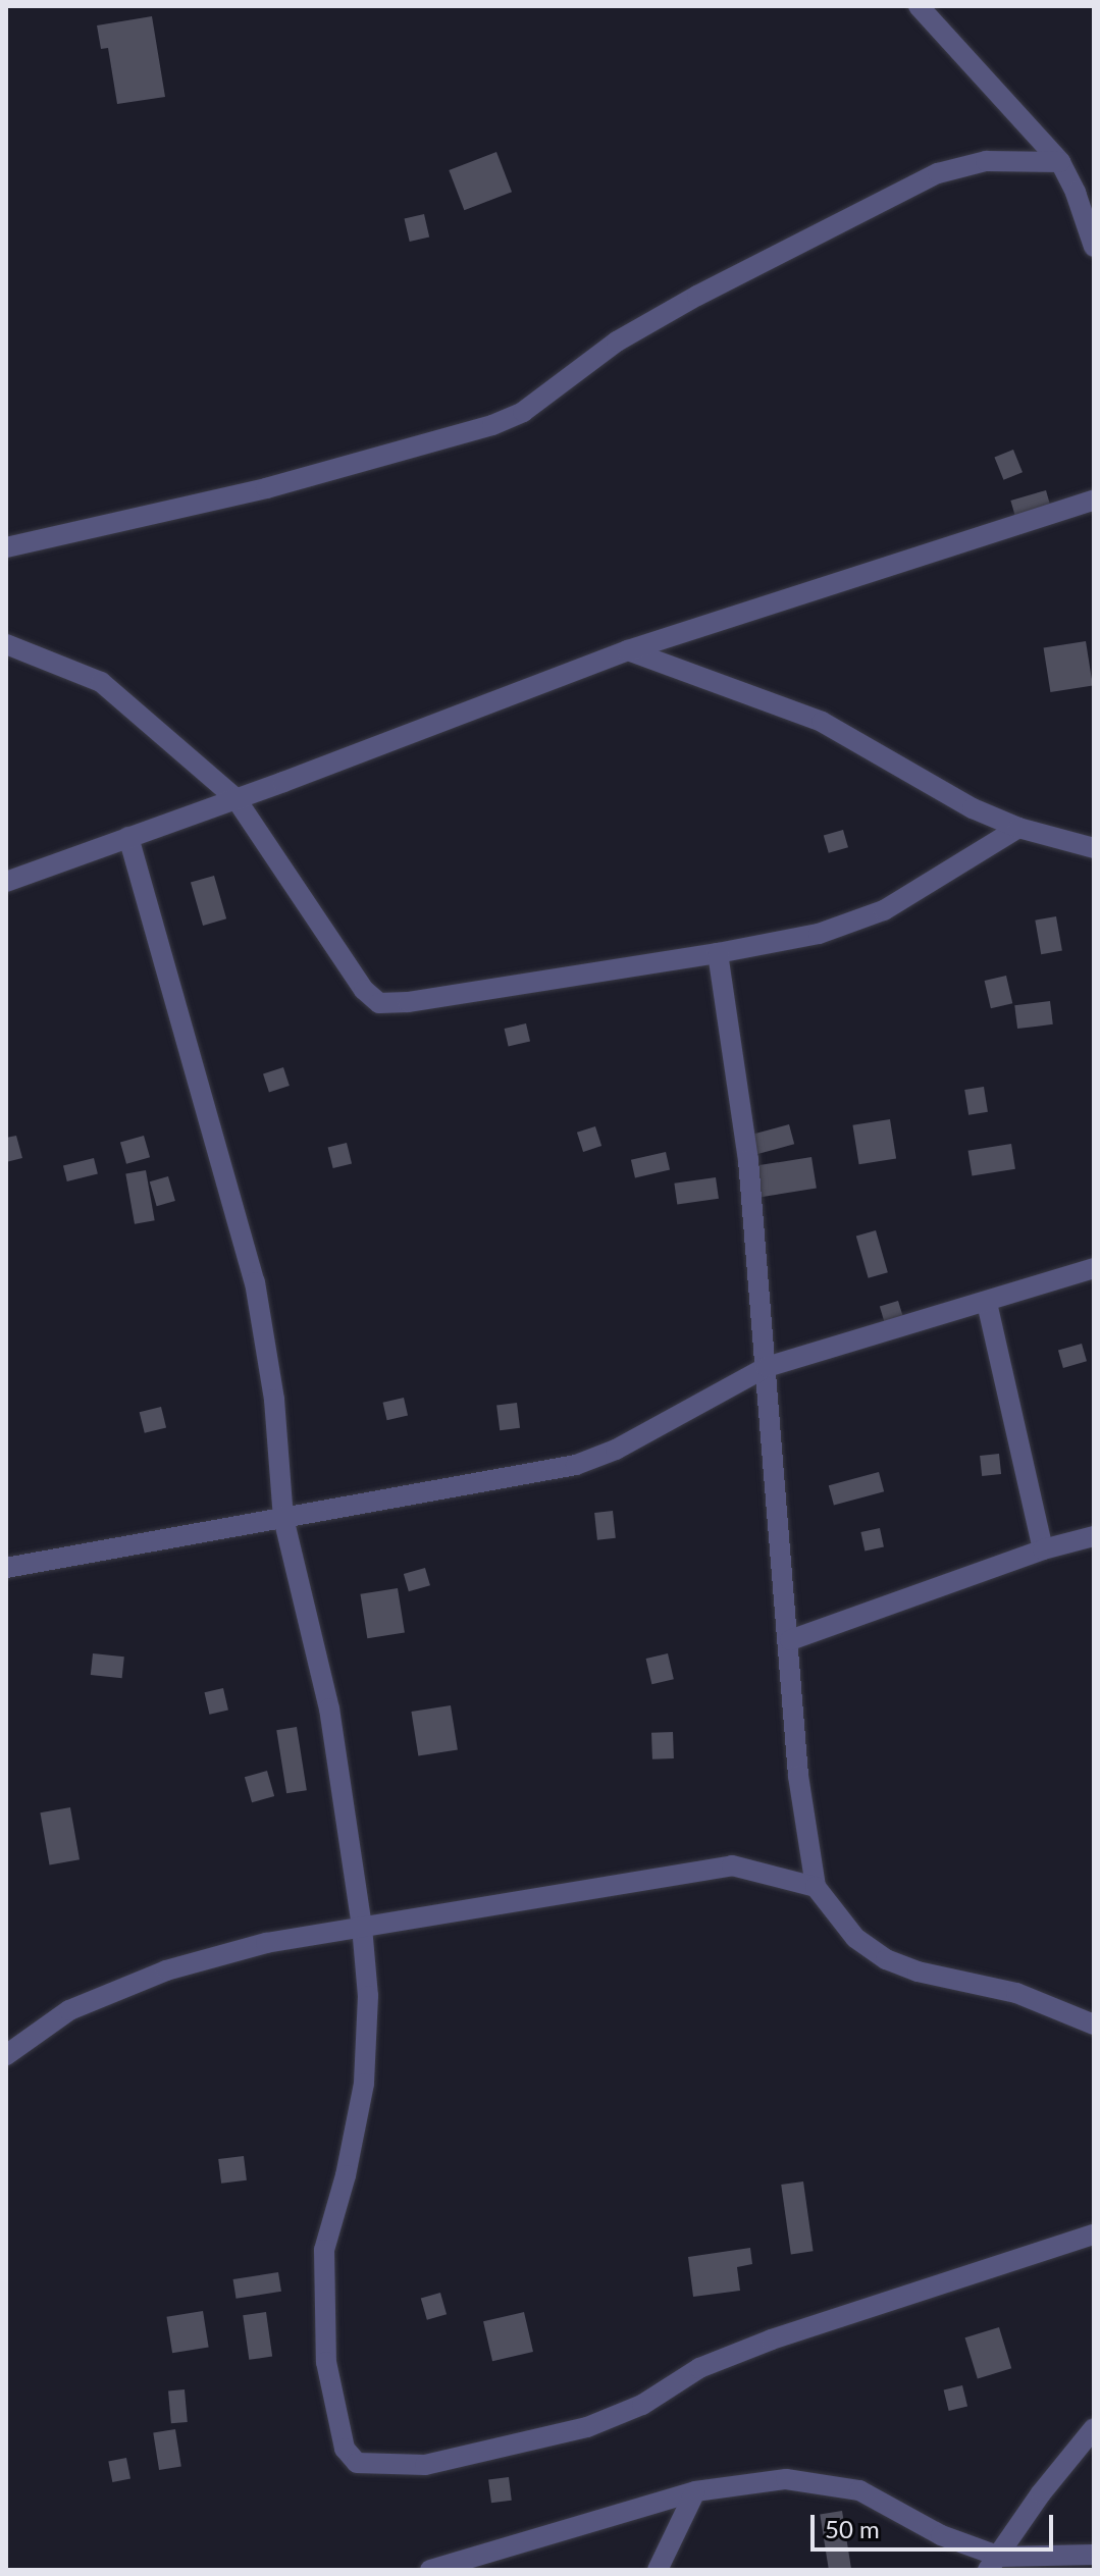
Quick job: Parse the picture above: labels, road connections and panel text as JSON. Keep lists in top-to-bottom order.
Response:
{
  "scale_bar": "50 m"
}
